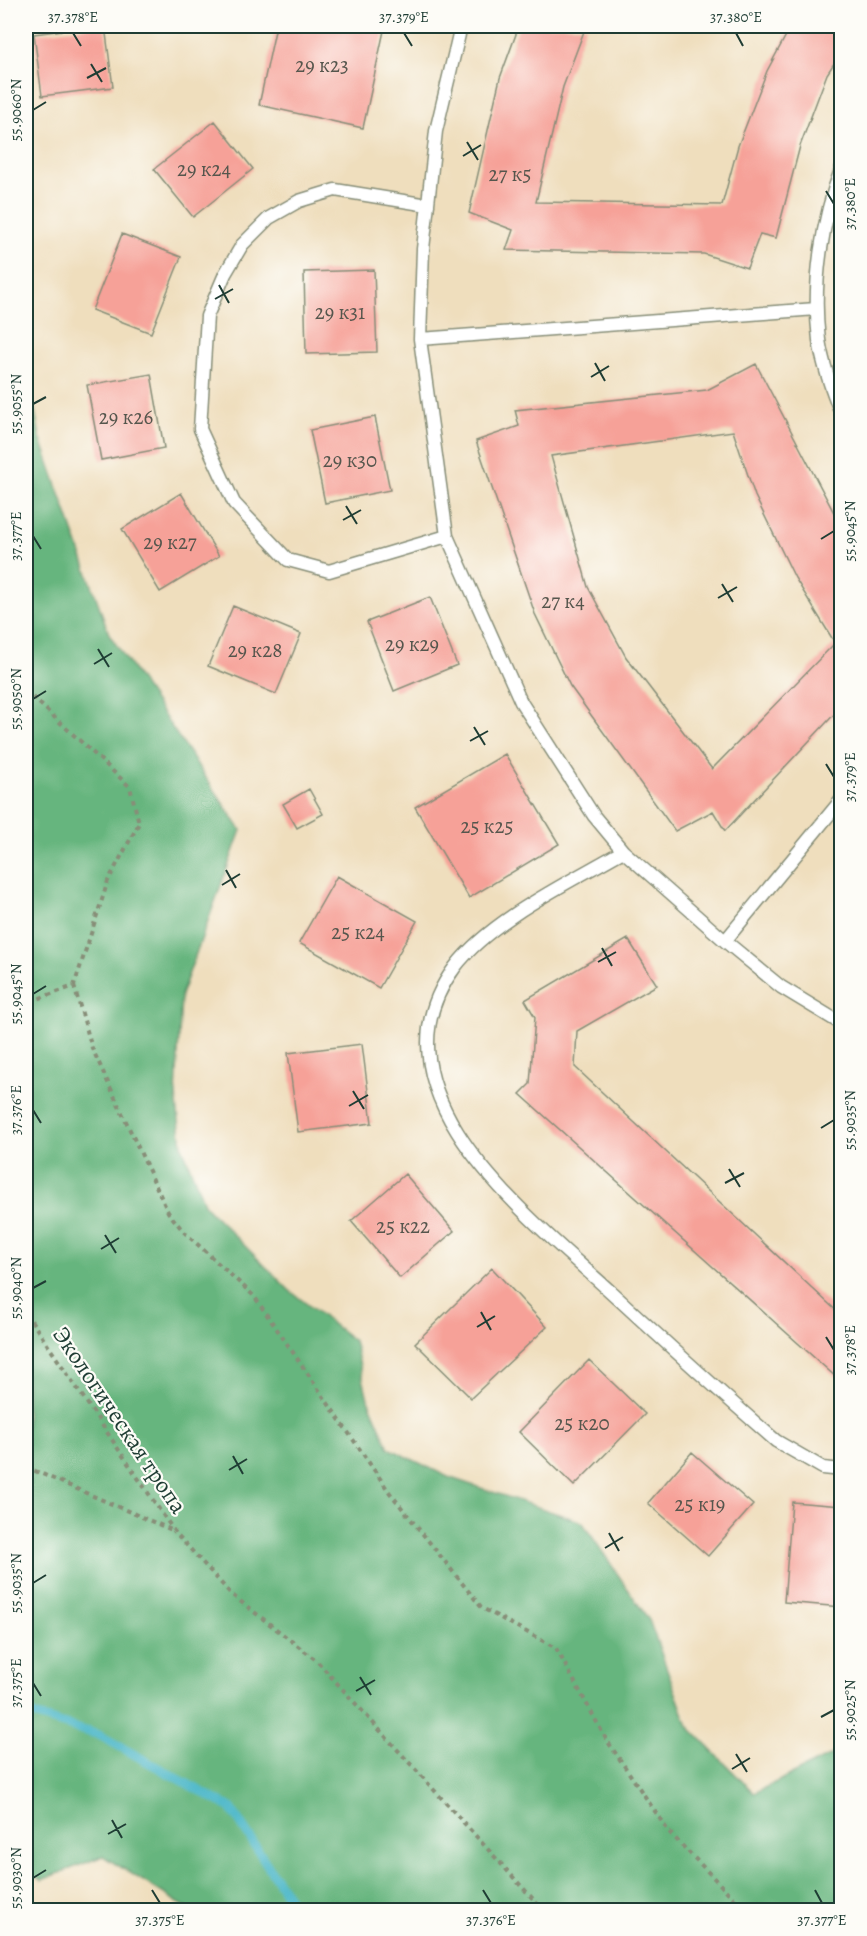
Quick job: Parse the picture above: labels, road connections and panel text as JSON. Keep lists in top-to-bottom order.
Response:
{
  "streets": {
    "path": ["Экологическая тропа"]
  },
  "house_numbers": [
    "29 к23",
    "29 к24",
    "27 к5",
    "29 к31",
    "29 к26",
    "29 к30",
    "29 к27",
    "27 к4",
    "29 к29",
    "29 к28",
    "25 к25",
    "25 к24",
    "25 к22",
    "25 к20",
    "25 к19"
  ],
  "coordinates": [
    "37.378°E",
    "37.379°E",
    "37.380°E",
    "55.9060°N",
    "55.9055°N",
    "55.9045°N",
    "37.377°E",
    "55.9050°N",
    "37.376°E",
    "55.9035°N",
    "55.9040°N",
    "37.375°E",
    "55.9025°N",
    "55.9030°N"
  ]
}
